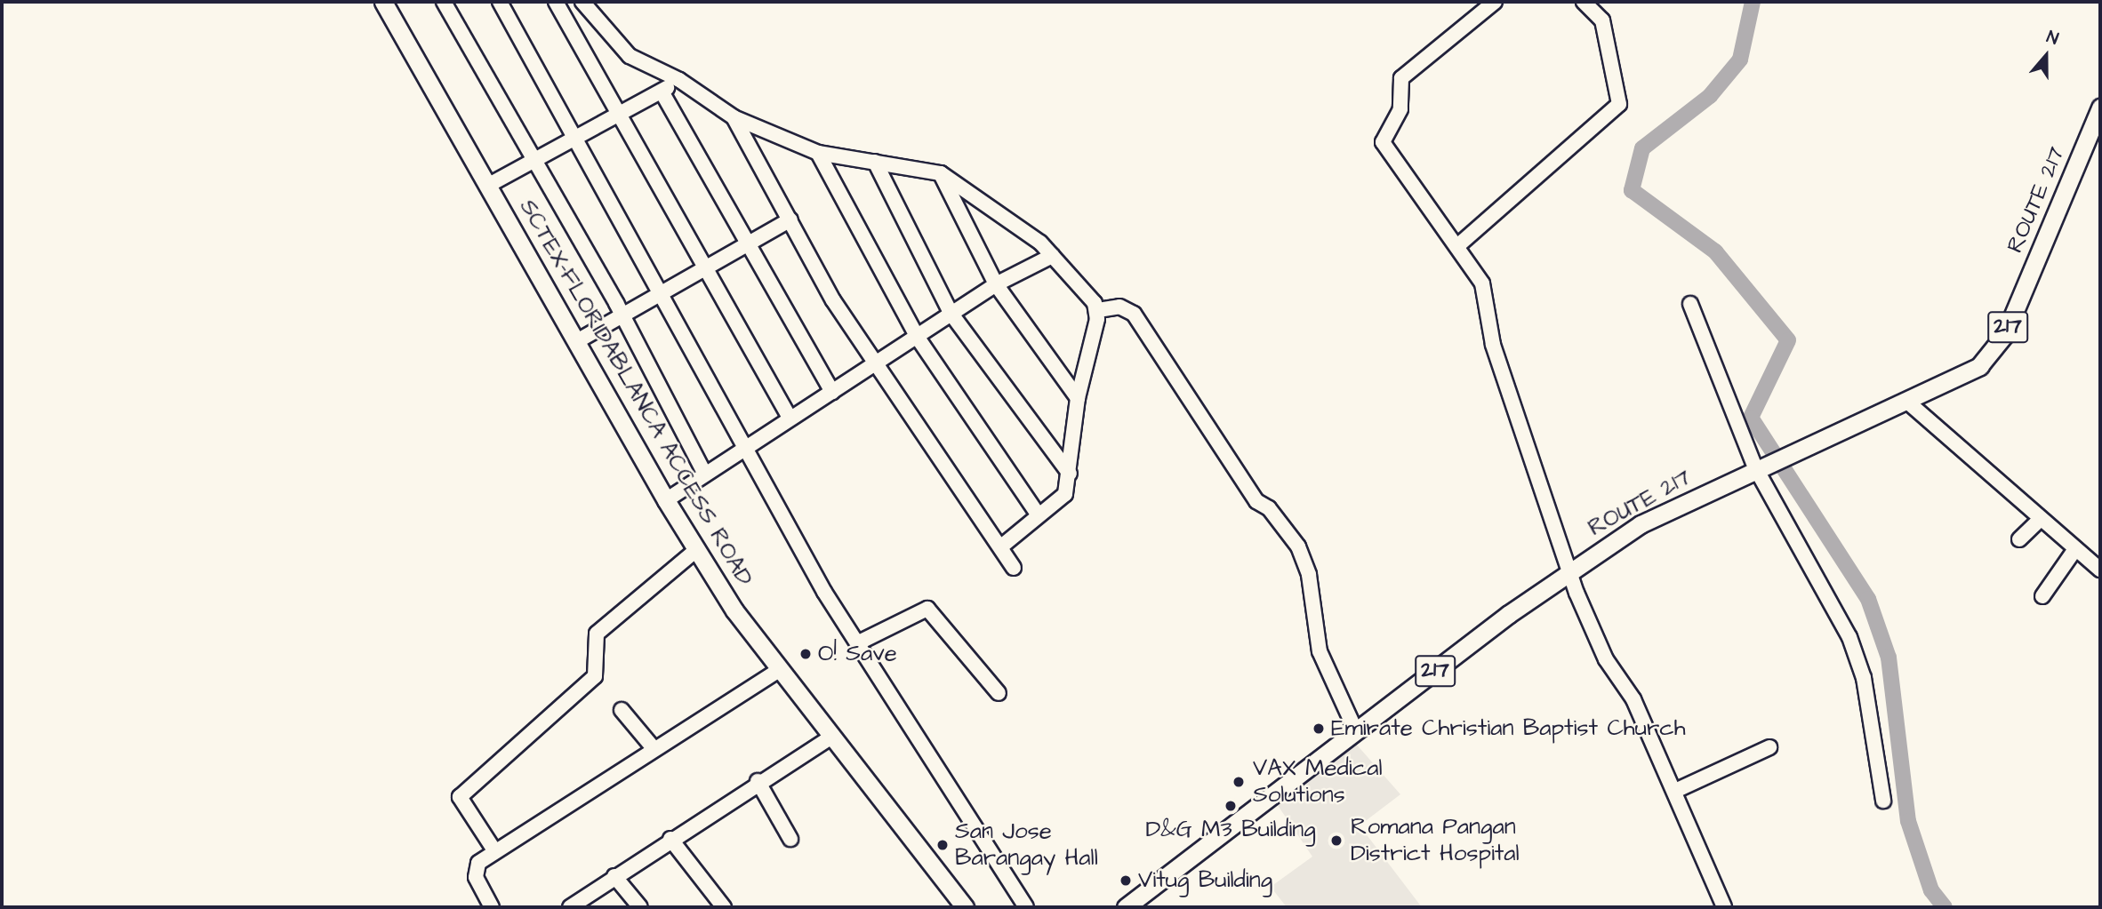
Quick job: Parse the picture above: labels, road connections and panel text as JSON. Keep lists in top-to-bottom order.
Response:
{
  "streets": {
    "main road": ["ROUTE 217", "217", "SCTEX-FLORIDABLANCA ACCESS ROAD"]
  },
  "places": [
    "O! Save",
    "Emirate Christian Baptist Church",
    "VAX Medical Solutions",
    "D&G M3 Building",
    "Romana Pangan District Hospital",
    "San Jose Barangay Hall",
    "Vitug Building"
  ],
  "north": "top"
}
